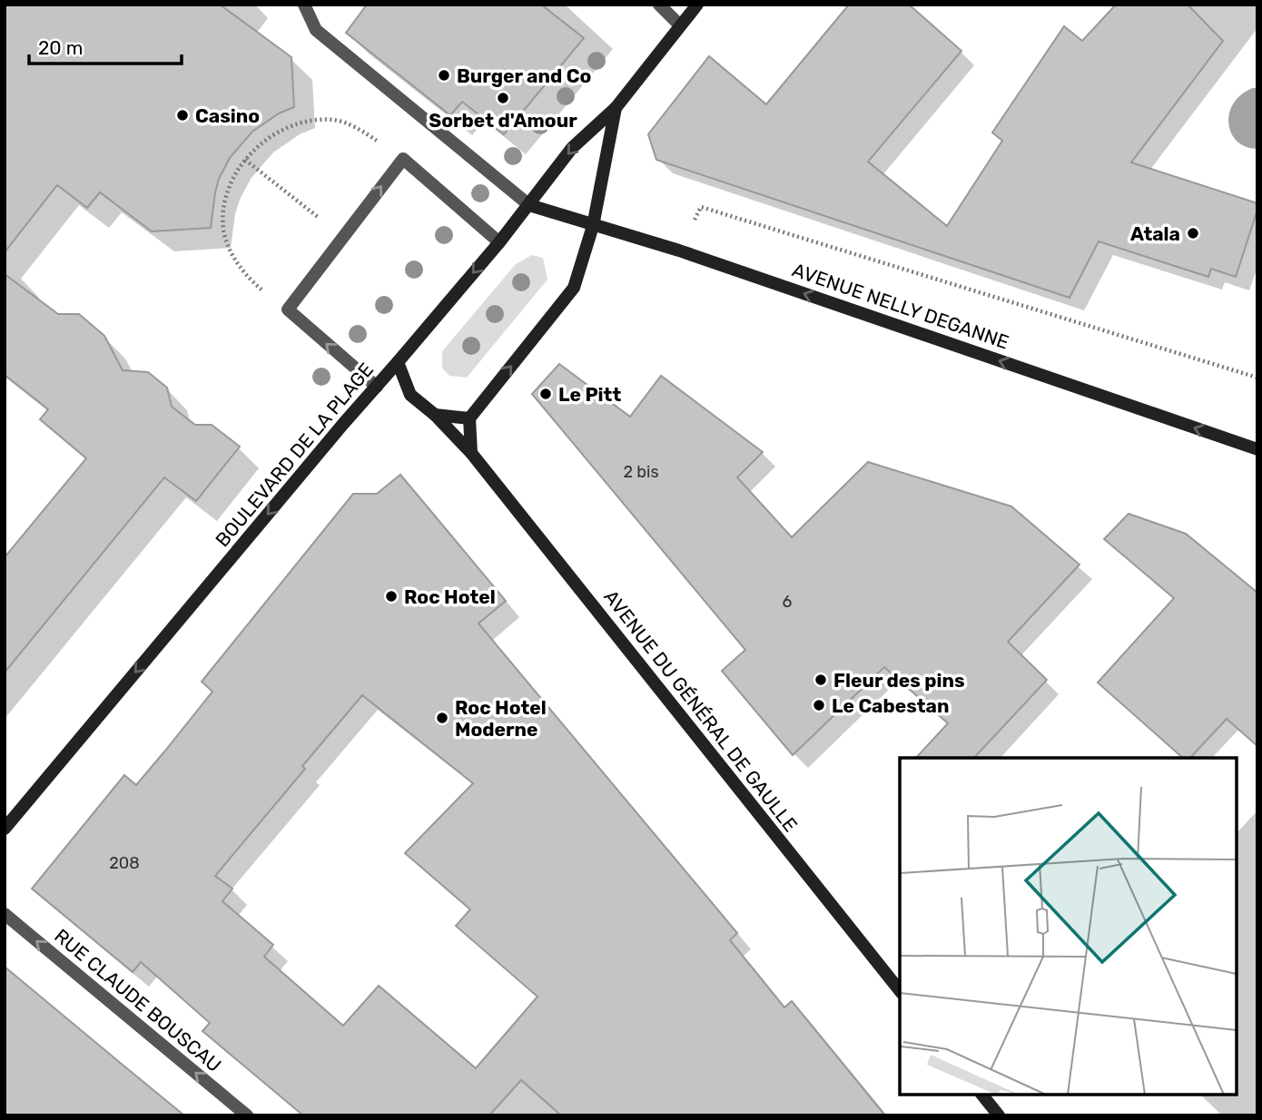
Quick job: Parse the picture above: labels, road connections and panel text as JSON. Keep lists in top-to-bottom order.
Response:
{
  "streets": {
    "main road": ["AVENUE NELLY DEGANNE", "BOULEVARD DE LA PLAGE", "AVENUE DU GÉNÉRAL DE GAULLE"],
    "street": ["RUE CLAUDE BOUSCAU"]
  },
  "crossings": [
    ["AVENUE NELLY DEGANNE", "BOULEVARD DE LA PLAGE"],
    ["BOULEVARD DE LA PLAGE", "AVENUE DU GÉNÉRAL DE GAULLE"]
  ],
  "one_way": ["AVENUE NELLY DEGANNE", "RUE CLAUDE BOUSCAU"],
  "places": [
    "Burger and Co",
    "Sorbet d'Amour",
    "Casino",
    "Atala",
    "Le Pitt",
    "Roc Hotel",
    "Fleur des pins",
    "Le Cabestan",
    "Roc Hotel Moderne"
  ],
  "house_numbers": ["2 bis", "6", "208"],
  "scale_bar": "20 m"
}
